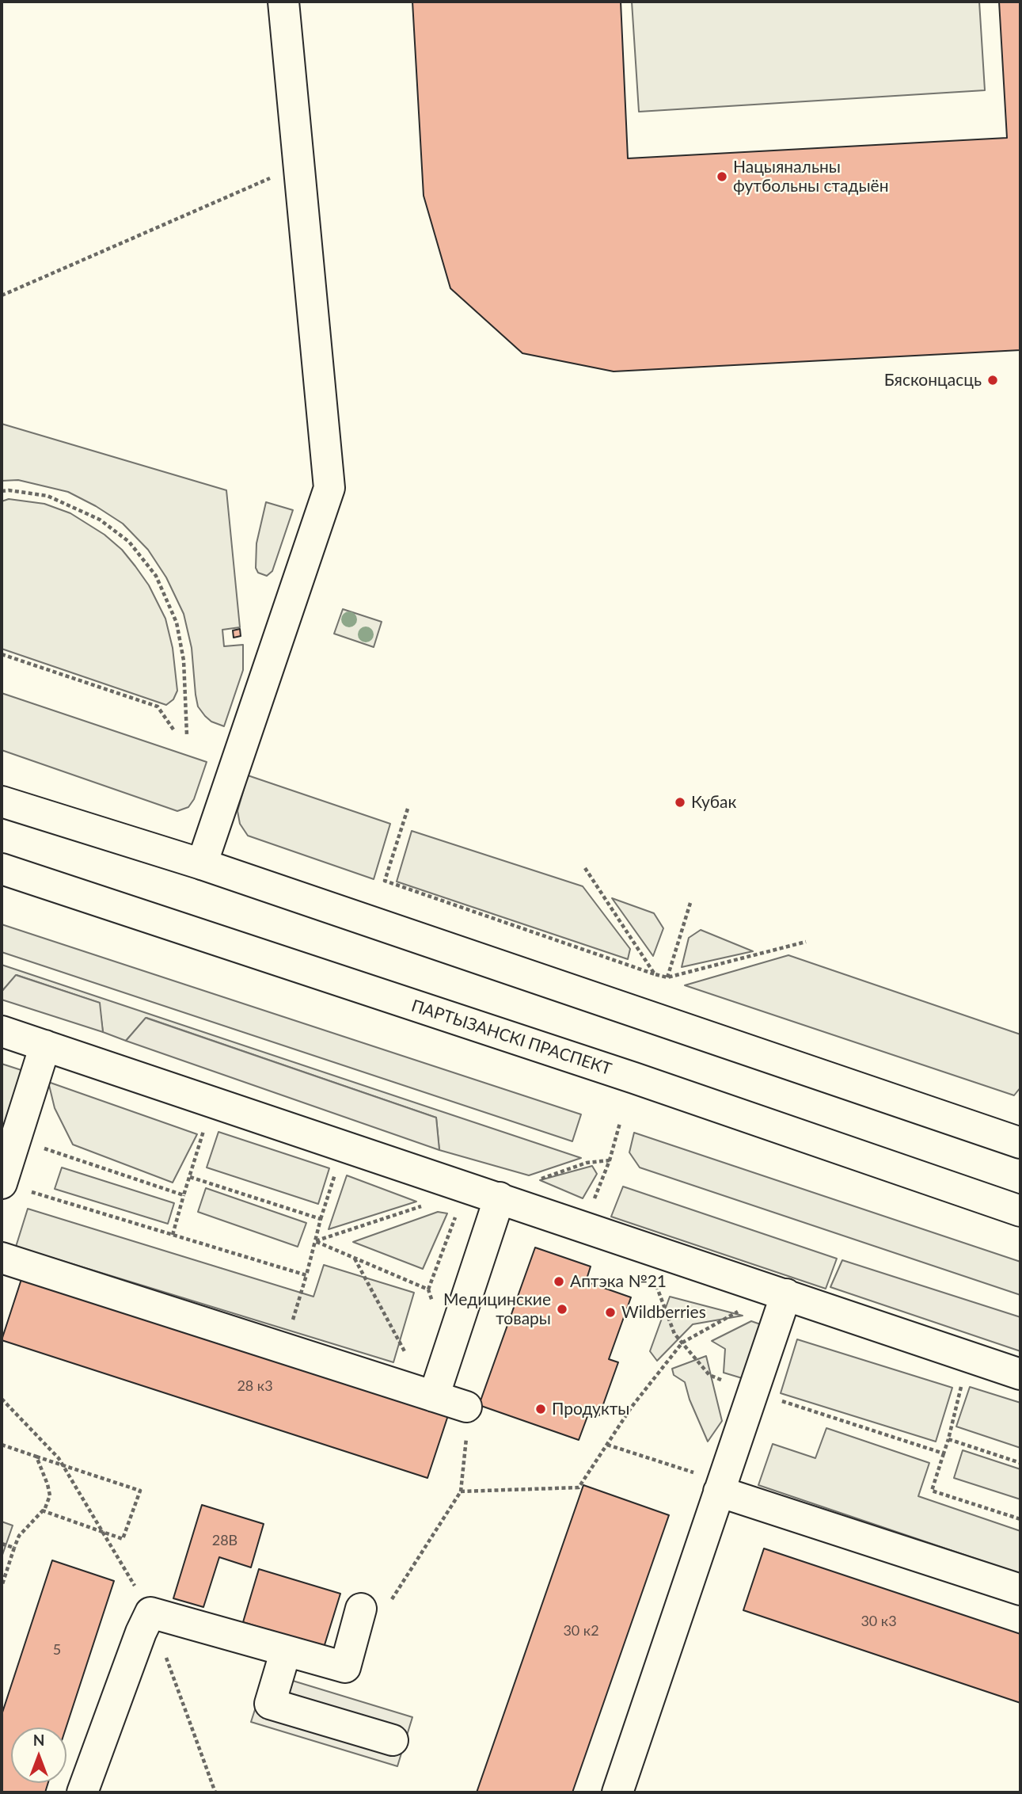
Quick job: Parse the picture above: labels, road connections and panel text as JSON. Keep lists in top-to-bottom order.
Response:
{
  "streets": {
    "main road": ["ПАРТЫЗАНСКІ ПРАСПЕКТ"]
  },
  "places": [
    "Нацыянальны футбольны стадыён",
    "Бясконцасць",
    "Кубак",
    "Аптэка №21",
    "Медицинские товары",
    "Wildberries",
    "Продукты"
  ],
  "house_numbers": [
    "28 к3",
    "28В",
    "30 к3",
    "30 к2",
    "5"
  ],
  "north": "top"
}
